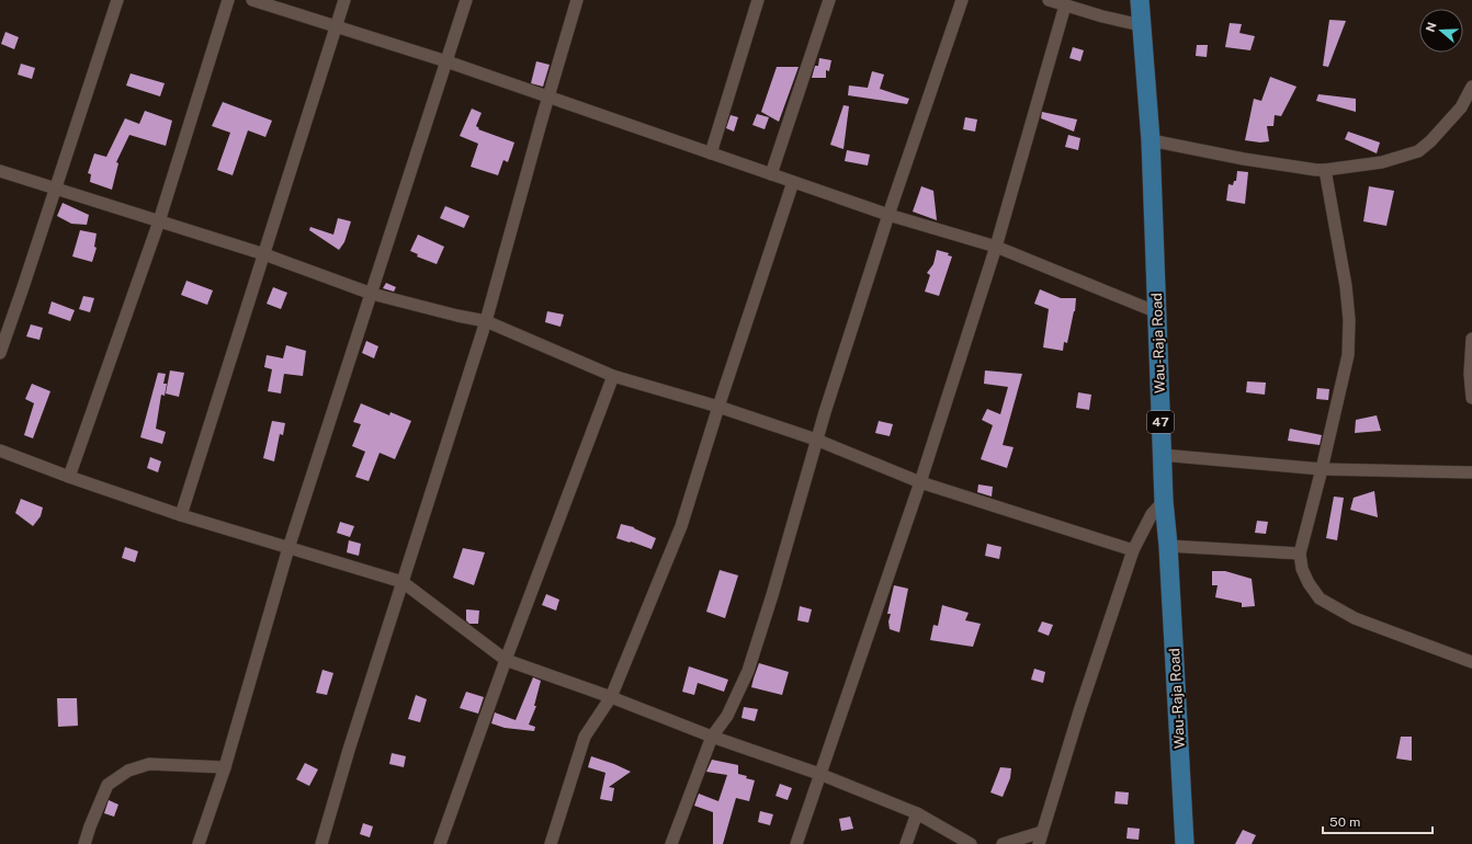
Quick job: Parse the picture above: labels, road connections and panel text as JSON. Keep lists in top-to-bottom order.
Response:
{
  "streets": {
    "main road": ["Wau-Raja Road", "47"]
  },
  "scale_bar": "50 m",
  "north": "left"
}
